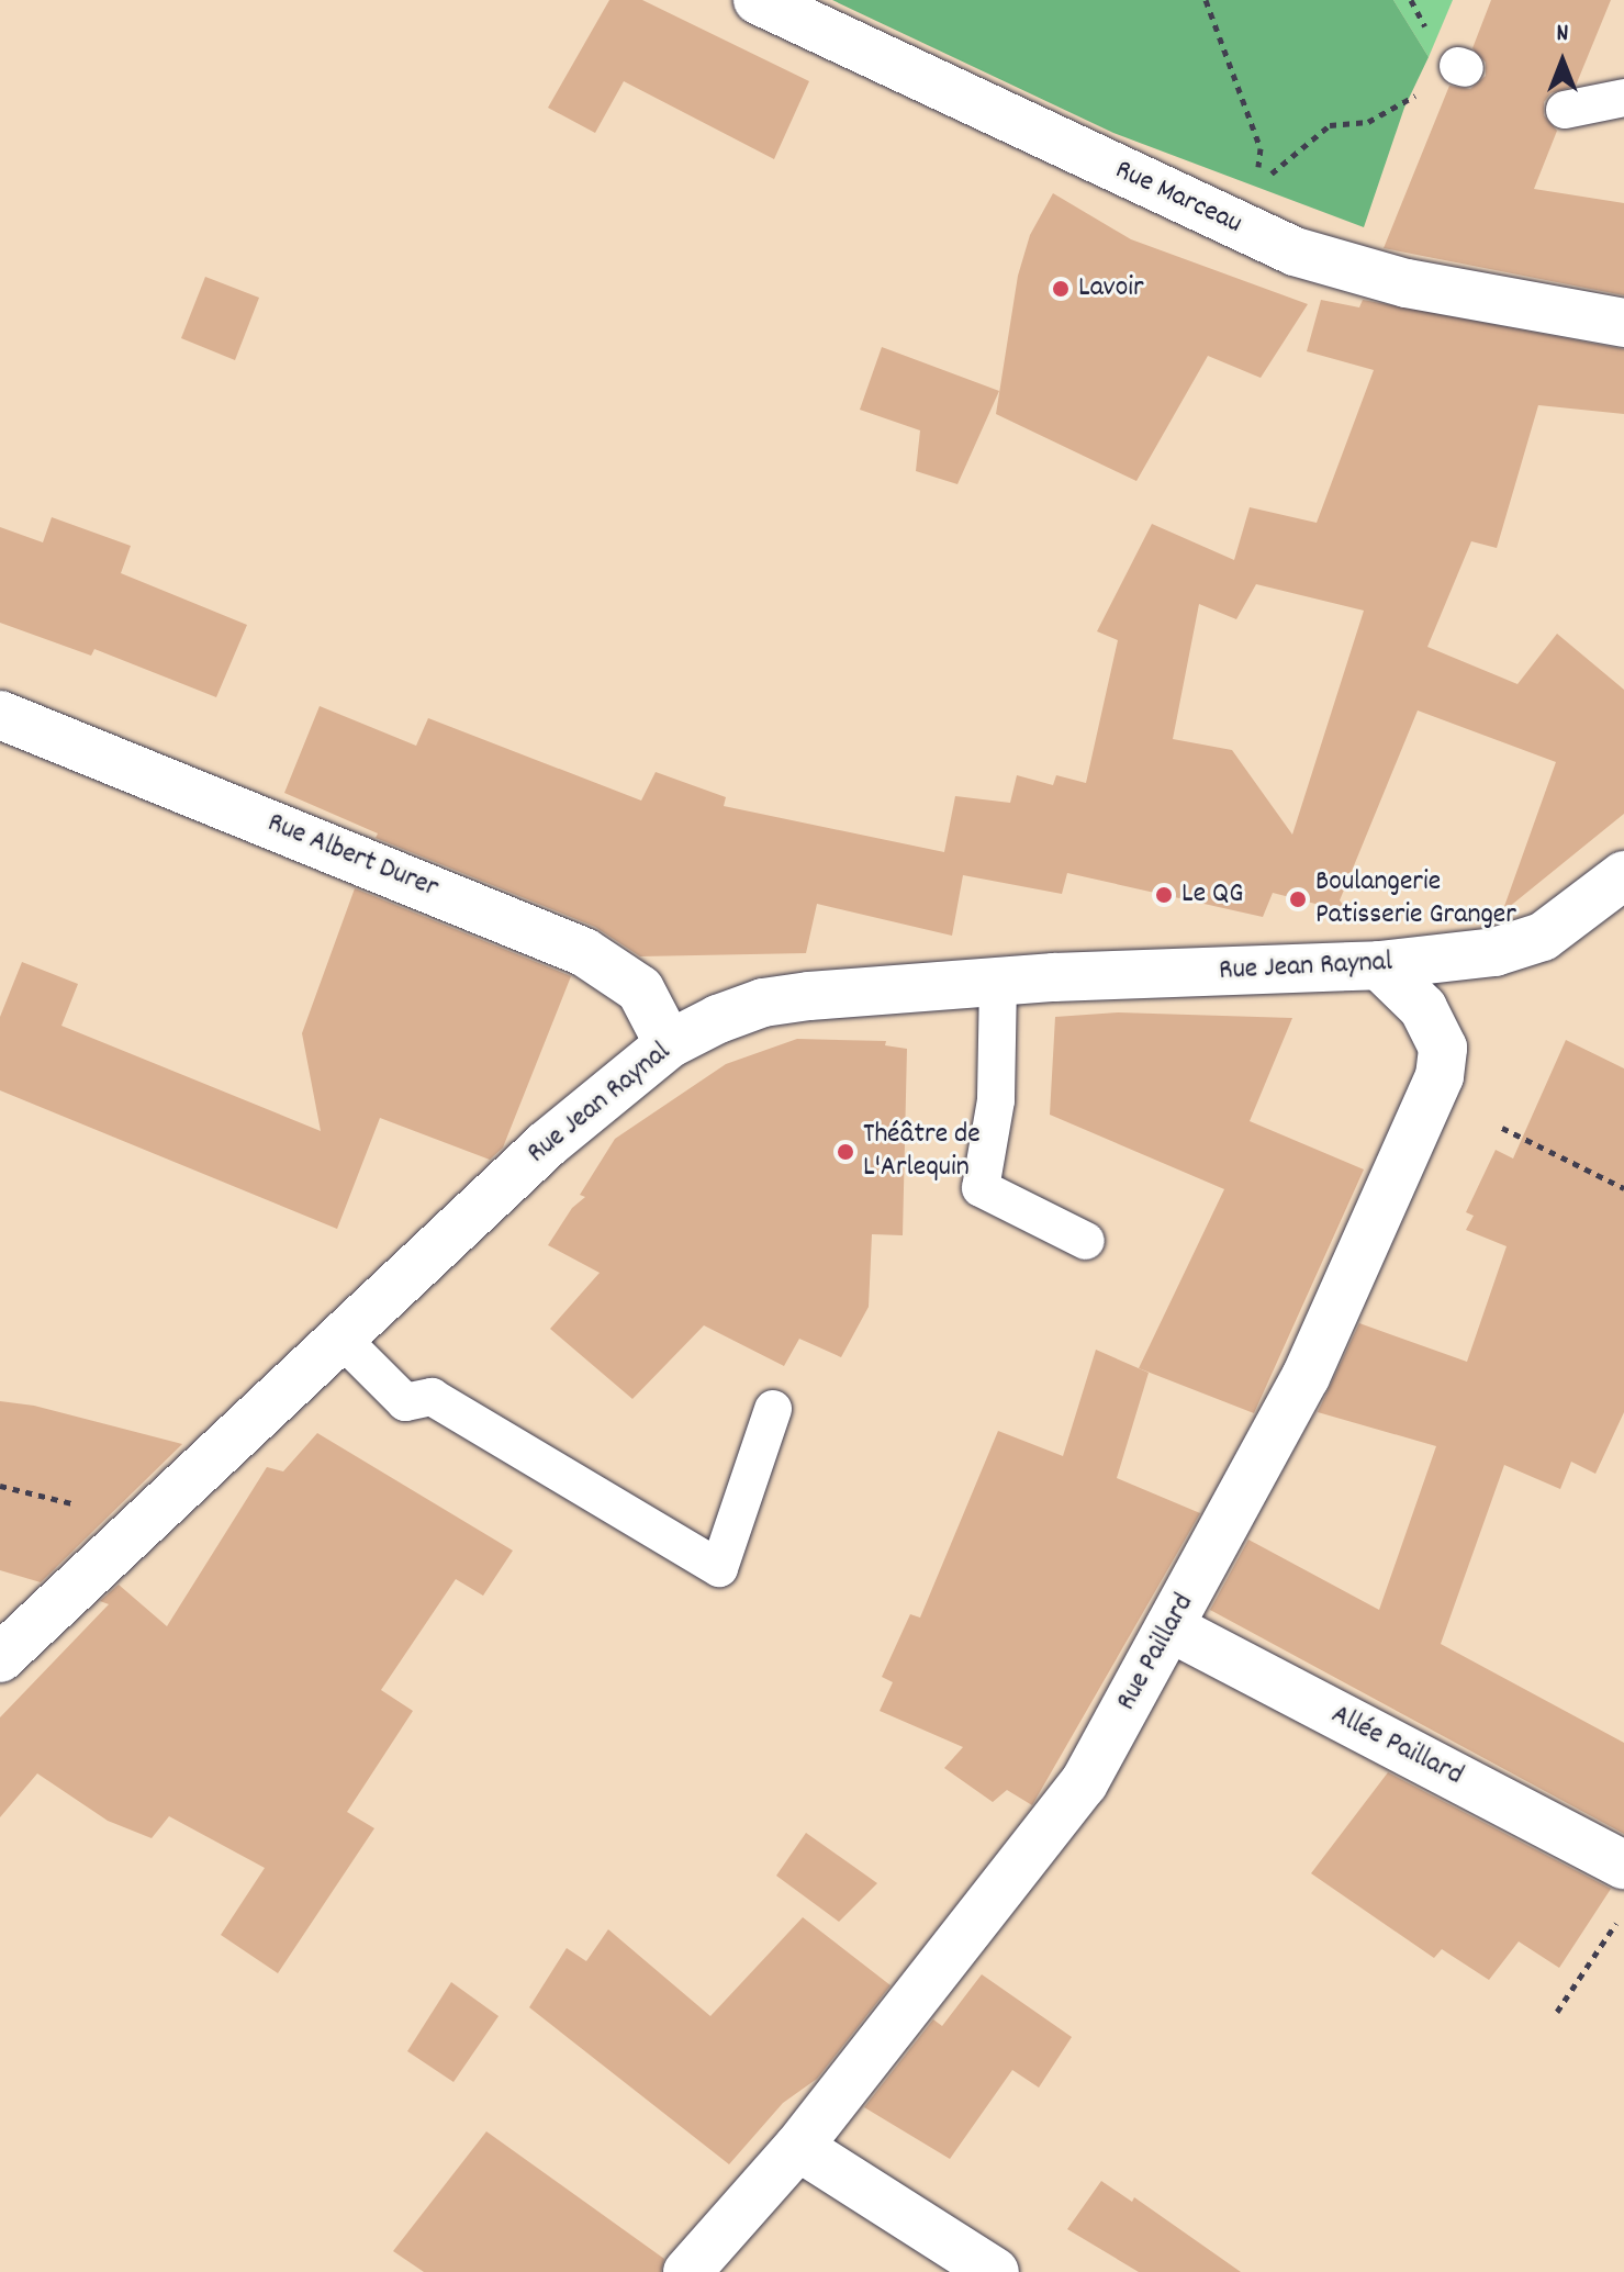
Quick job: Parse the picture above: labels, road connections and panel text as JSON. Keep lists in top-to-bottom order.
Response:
{
  "streets": {
    "street": [
      "Rue Marceau",
      "Rue Albert Durer",
      "Rue Jean Raynal",
      "Rue Paillard",
      "Allée Paillard"
    ]
  },
  "crossings": [
    ["Rue Albert Durer", "Rue Jean Raynal"],
    ["Rue Jean Raynal", "Rue Paillard"],
    ["Rue Paillard", "Allée Paillard"]
  ],
  "places": [
    "Lavoir",
    "Le QG",
    "Boulangerie Patisserie Granger",
    "Théâtre de L'Arlequin"
  ],
  "north": "top"
}
